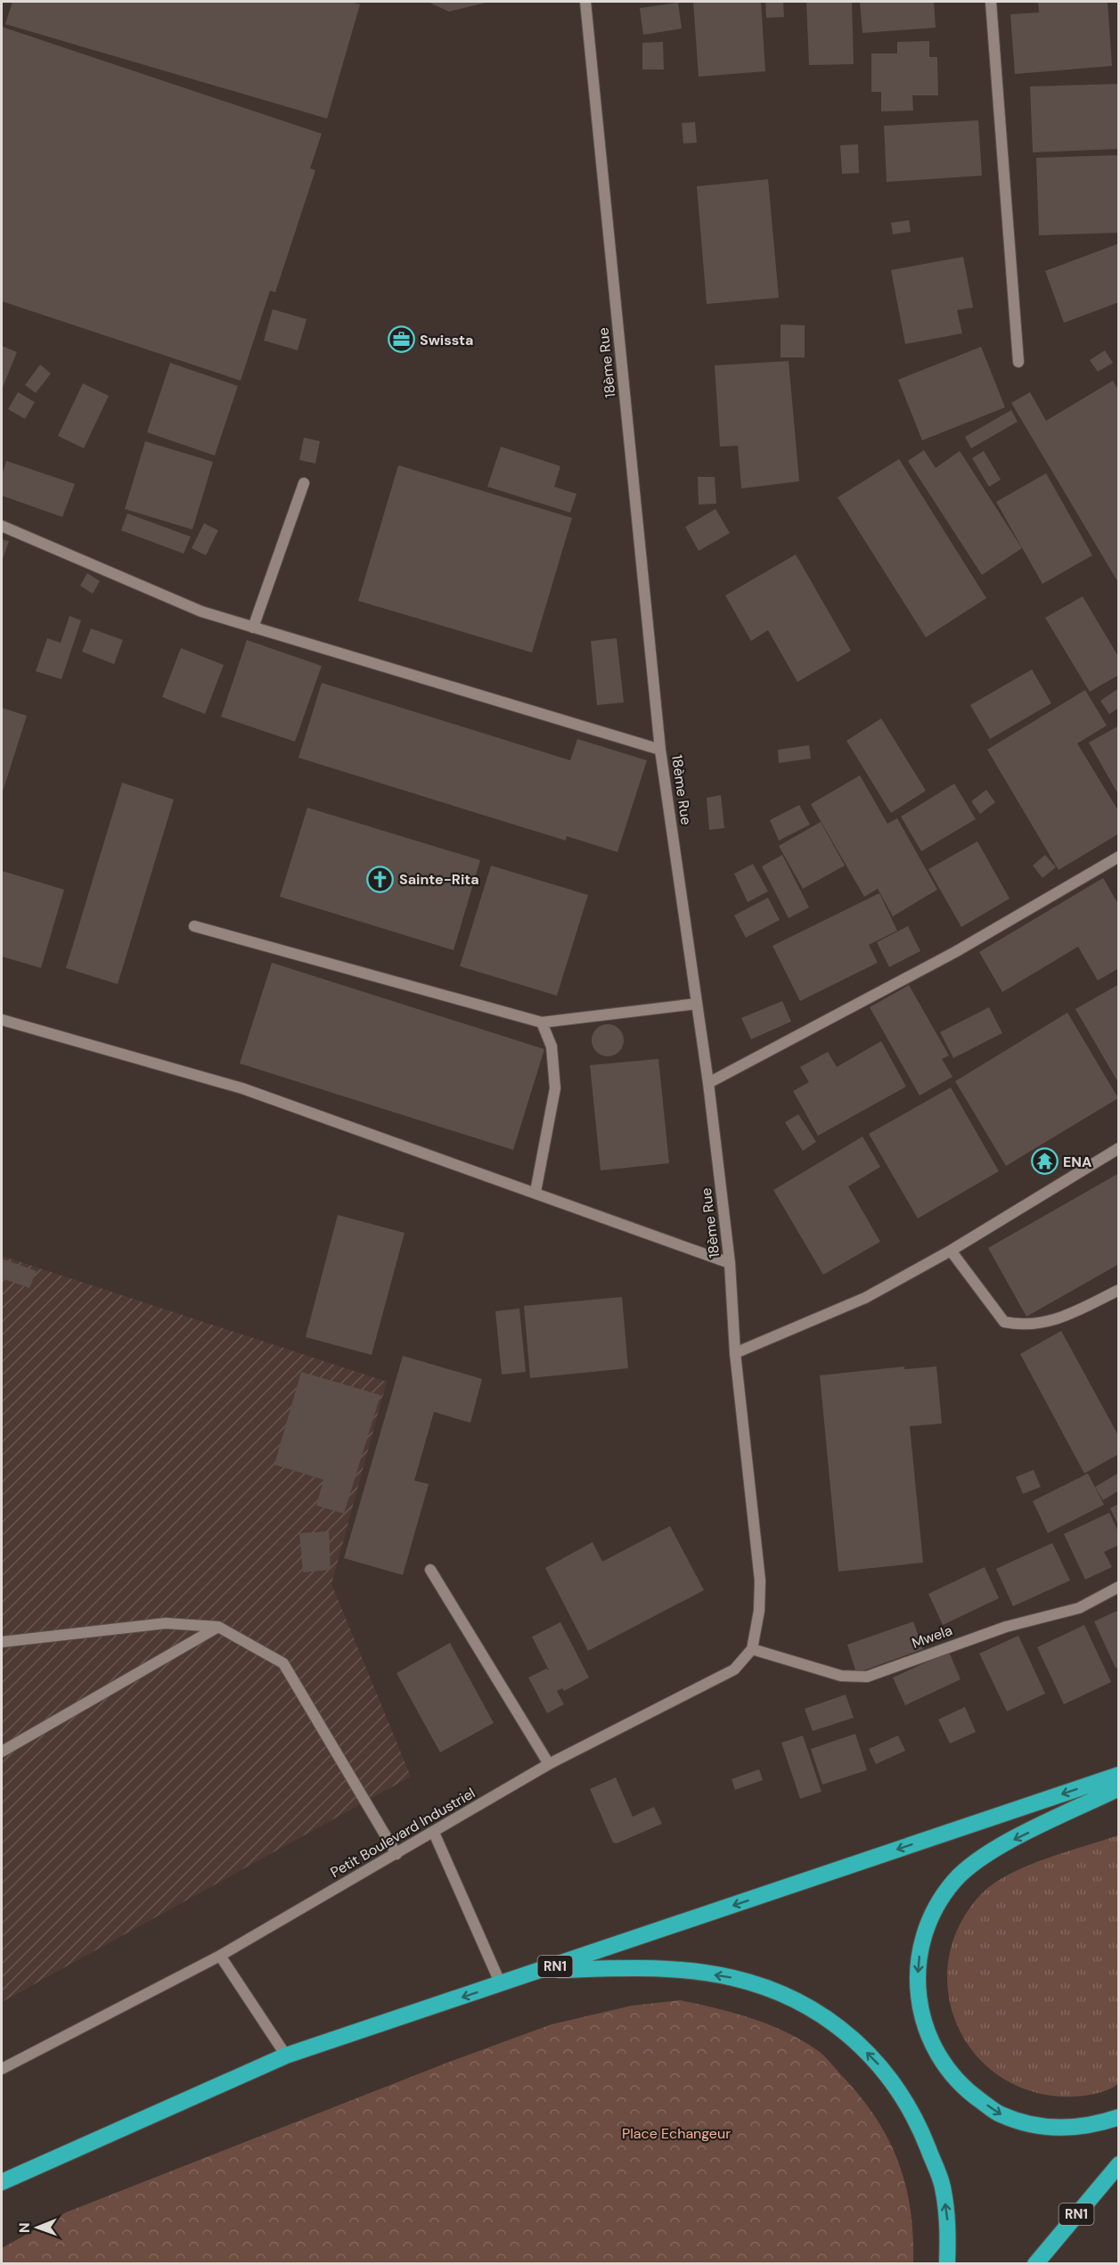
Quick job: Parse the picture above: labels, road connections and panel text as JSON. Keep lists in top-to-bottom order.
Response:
{
  "streets": {
    "highway": ["RN1"],
    "street": ["18ème Rue", "Mwela", "Petit Boulevard Industriel"]
  },
  "crossings": [
    ["18ème Rue", "Mwela"],
    ["18ème Rue", "Petit Boulevard Industriel"],
    ["Mwela", "Petit Boulevard Industriel"]
  ],
  "parks": ["Place Echangeur"],
  "places": {
    "office": ["Swissta"],
    "church": ["Sainte-Rita"],
    "temple": ["ENA"]
  },
  "north": "left"
}
